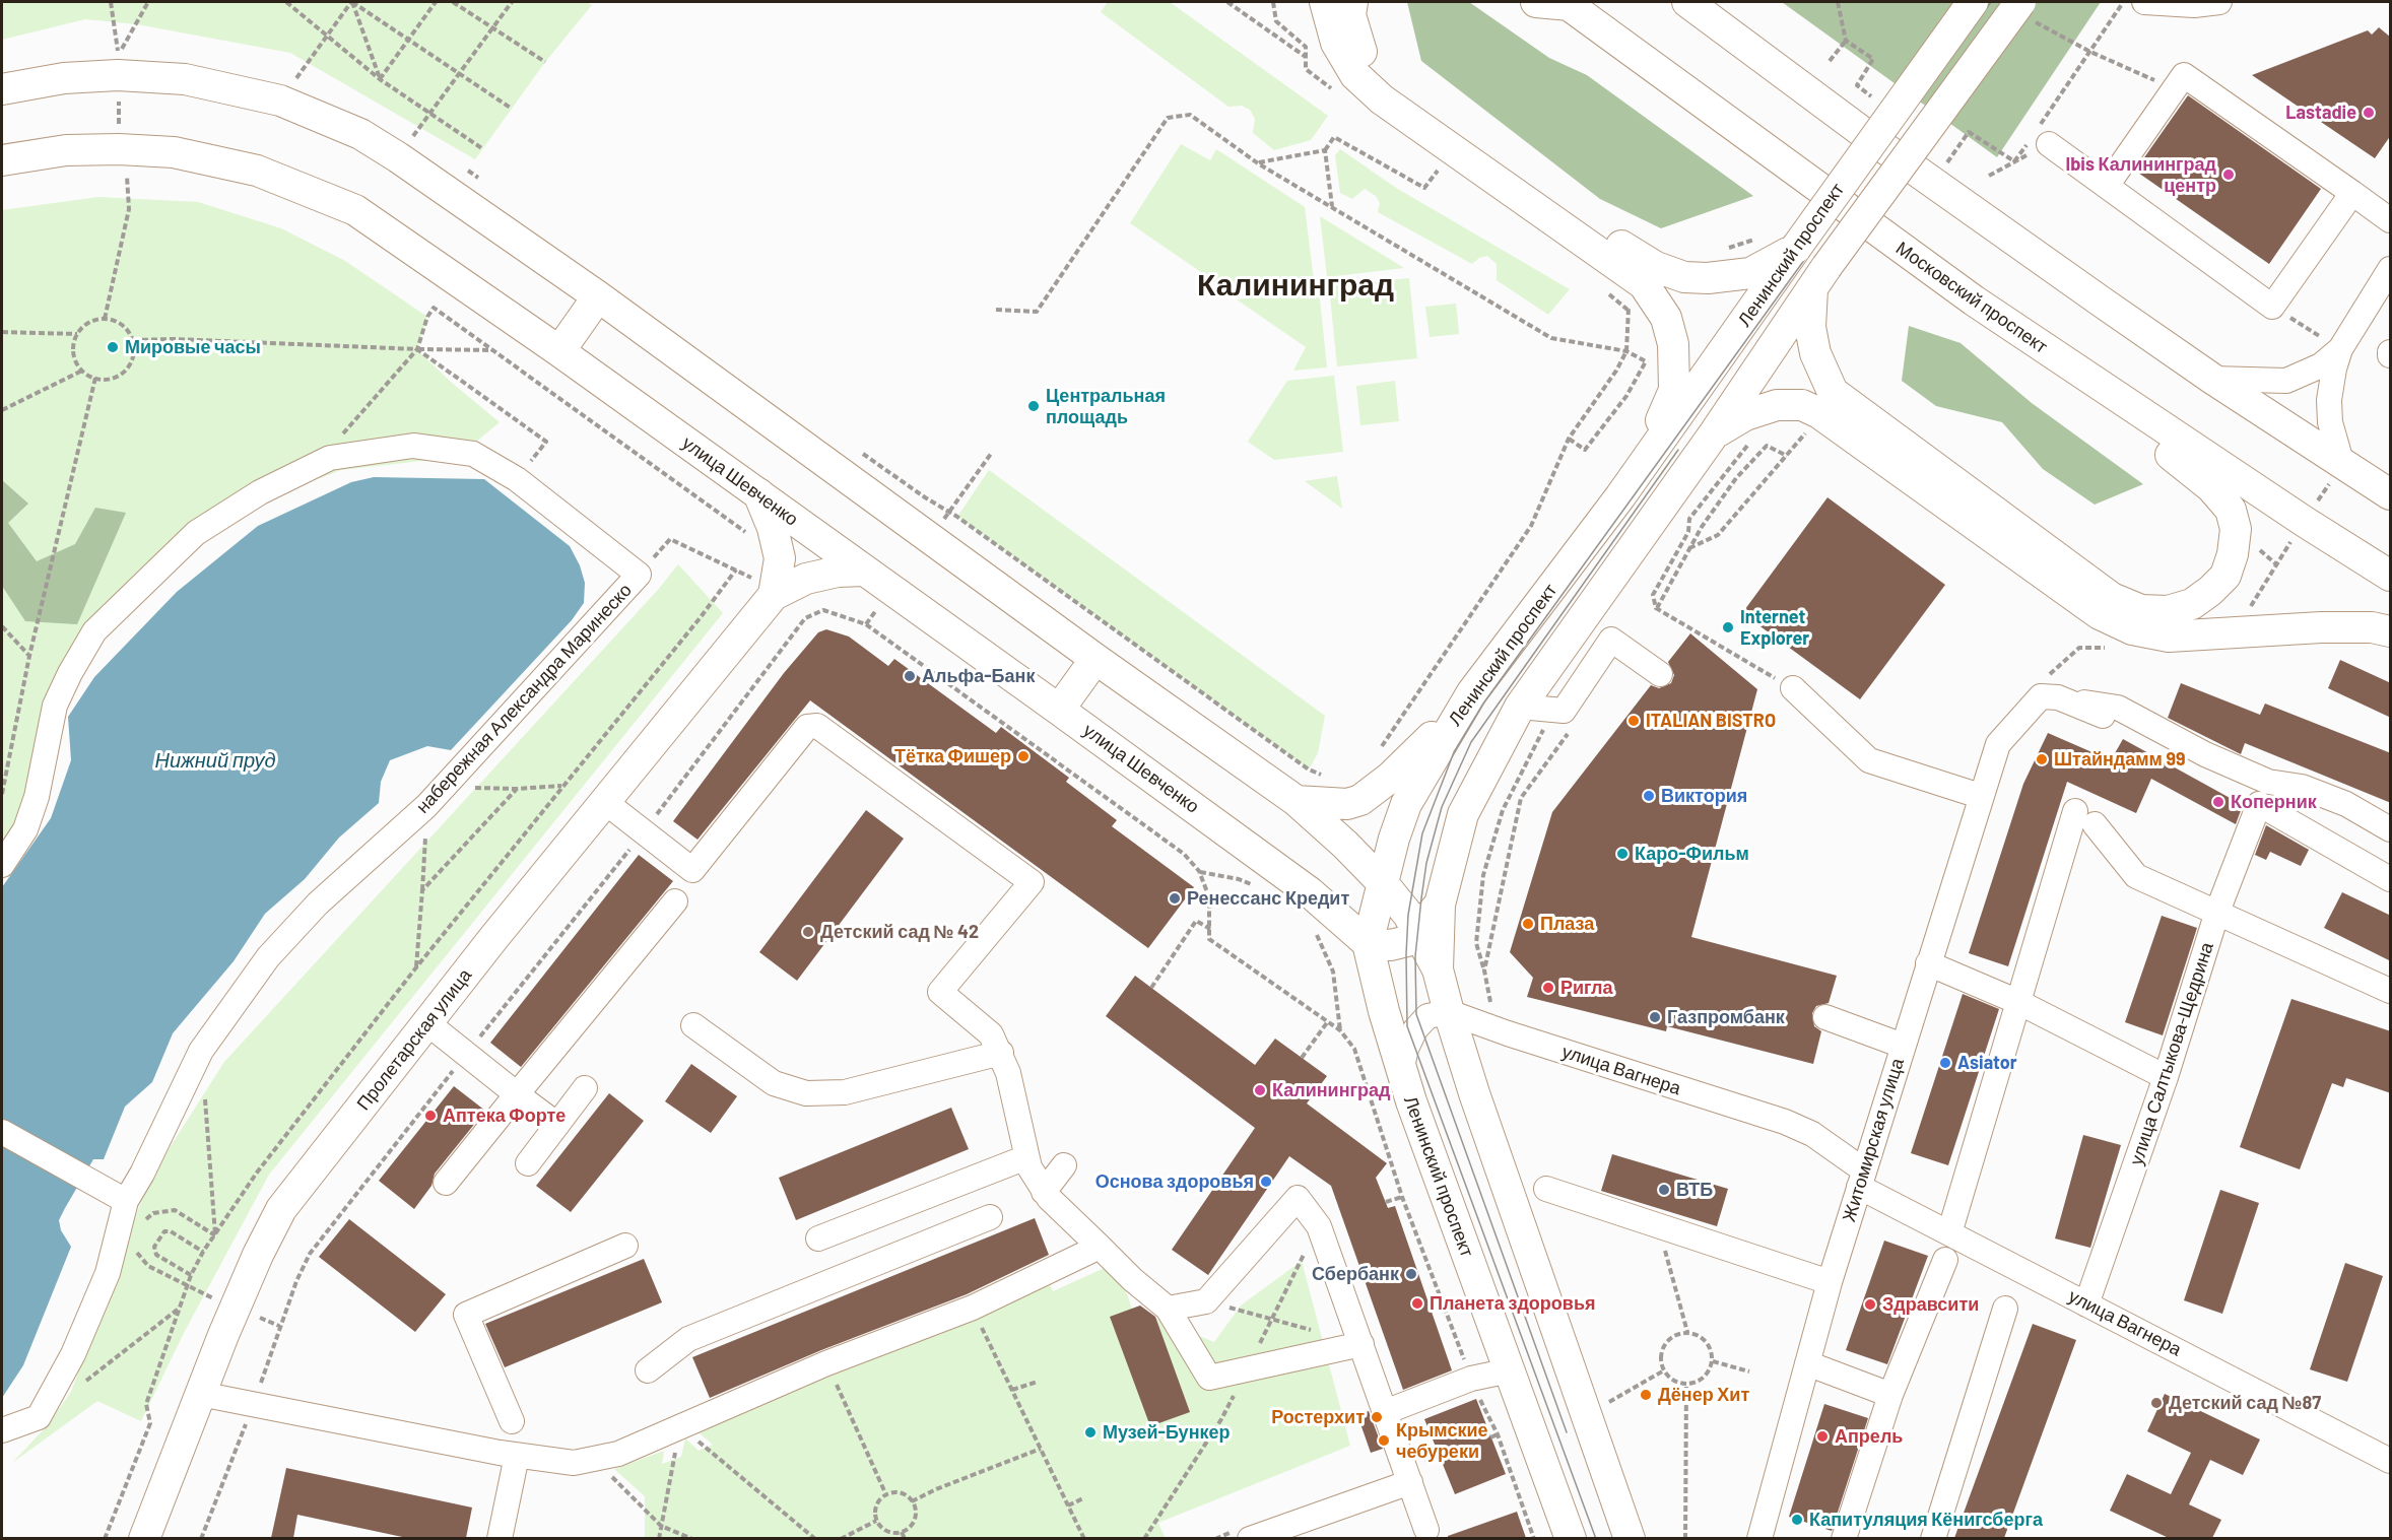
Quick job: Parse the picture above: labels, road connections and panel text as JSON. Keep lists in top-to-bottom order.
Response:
{
  "streets": {
    "main road": [
      "Ленинский проспект",
      "Московский проспект",
      "улица Шевченко",
      "Пролетарская улица"
    ],
    "street": [
      "набережная Александра Маринеско",
      "улица Салтыкова-Щедрина",
      "улица Вагнера",
      "Житомирская улица"
    ]
  },
  "crossings": [
    ["Ленинский проспект", "улица Шевченко"],
    ["Ленинский проспект", "улица Вагнера"],
    ["улица Шевченко", "Пролетарская улица"],
    ["улица Салтыкова-Щедрина", "улица Вагнера"],
    ["улица Вагнера", "Житомирская улица"]
  ],
  "districts": ["Калининград"],
  "water": ["Нижний пруд"],
  "places": [
    "Lastadie",
    "Ibis Калининград центр",
    "Мировые часы",
    "Центральная площадь",
    "Internet Explorer",
    "Альфа-Банк",
    "ITALIAN BISTRO",
    "Тётка Фишер",
    "Штайндамм 99",
    "Виктория",
    "Коперник",
    "Каро-Фильм",
    "Ренессанс Кредит",
    "Плаза",
    "Детский сад № 42",
    "Ригла",
    "Газпромбанк",
    "Asiator",
    "Калининград",
    "Аптека Форте",
    "Основа здоровья",
    "ВТБ",
    "Сбербанк",
    "Планета здоровья",
    "Здравсити",
    "Дёнер Хит",
    "Детский сад №87",
    "Ростерхит",
    "Музей-Бункер",
    "Апрель",
    "Крымские чебуреки",
    "Капитуляция Кёнигсберга"
  ]
}
